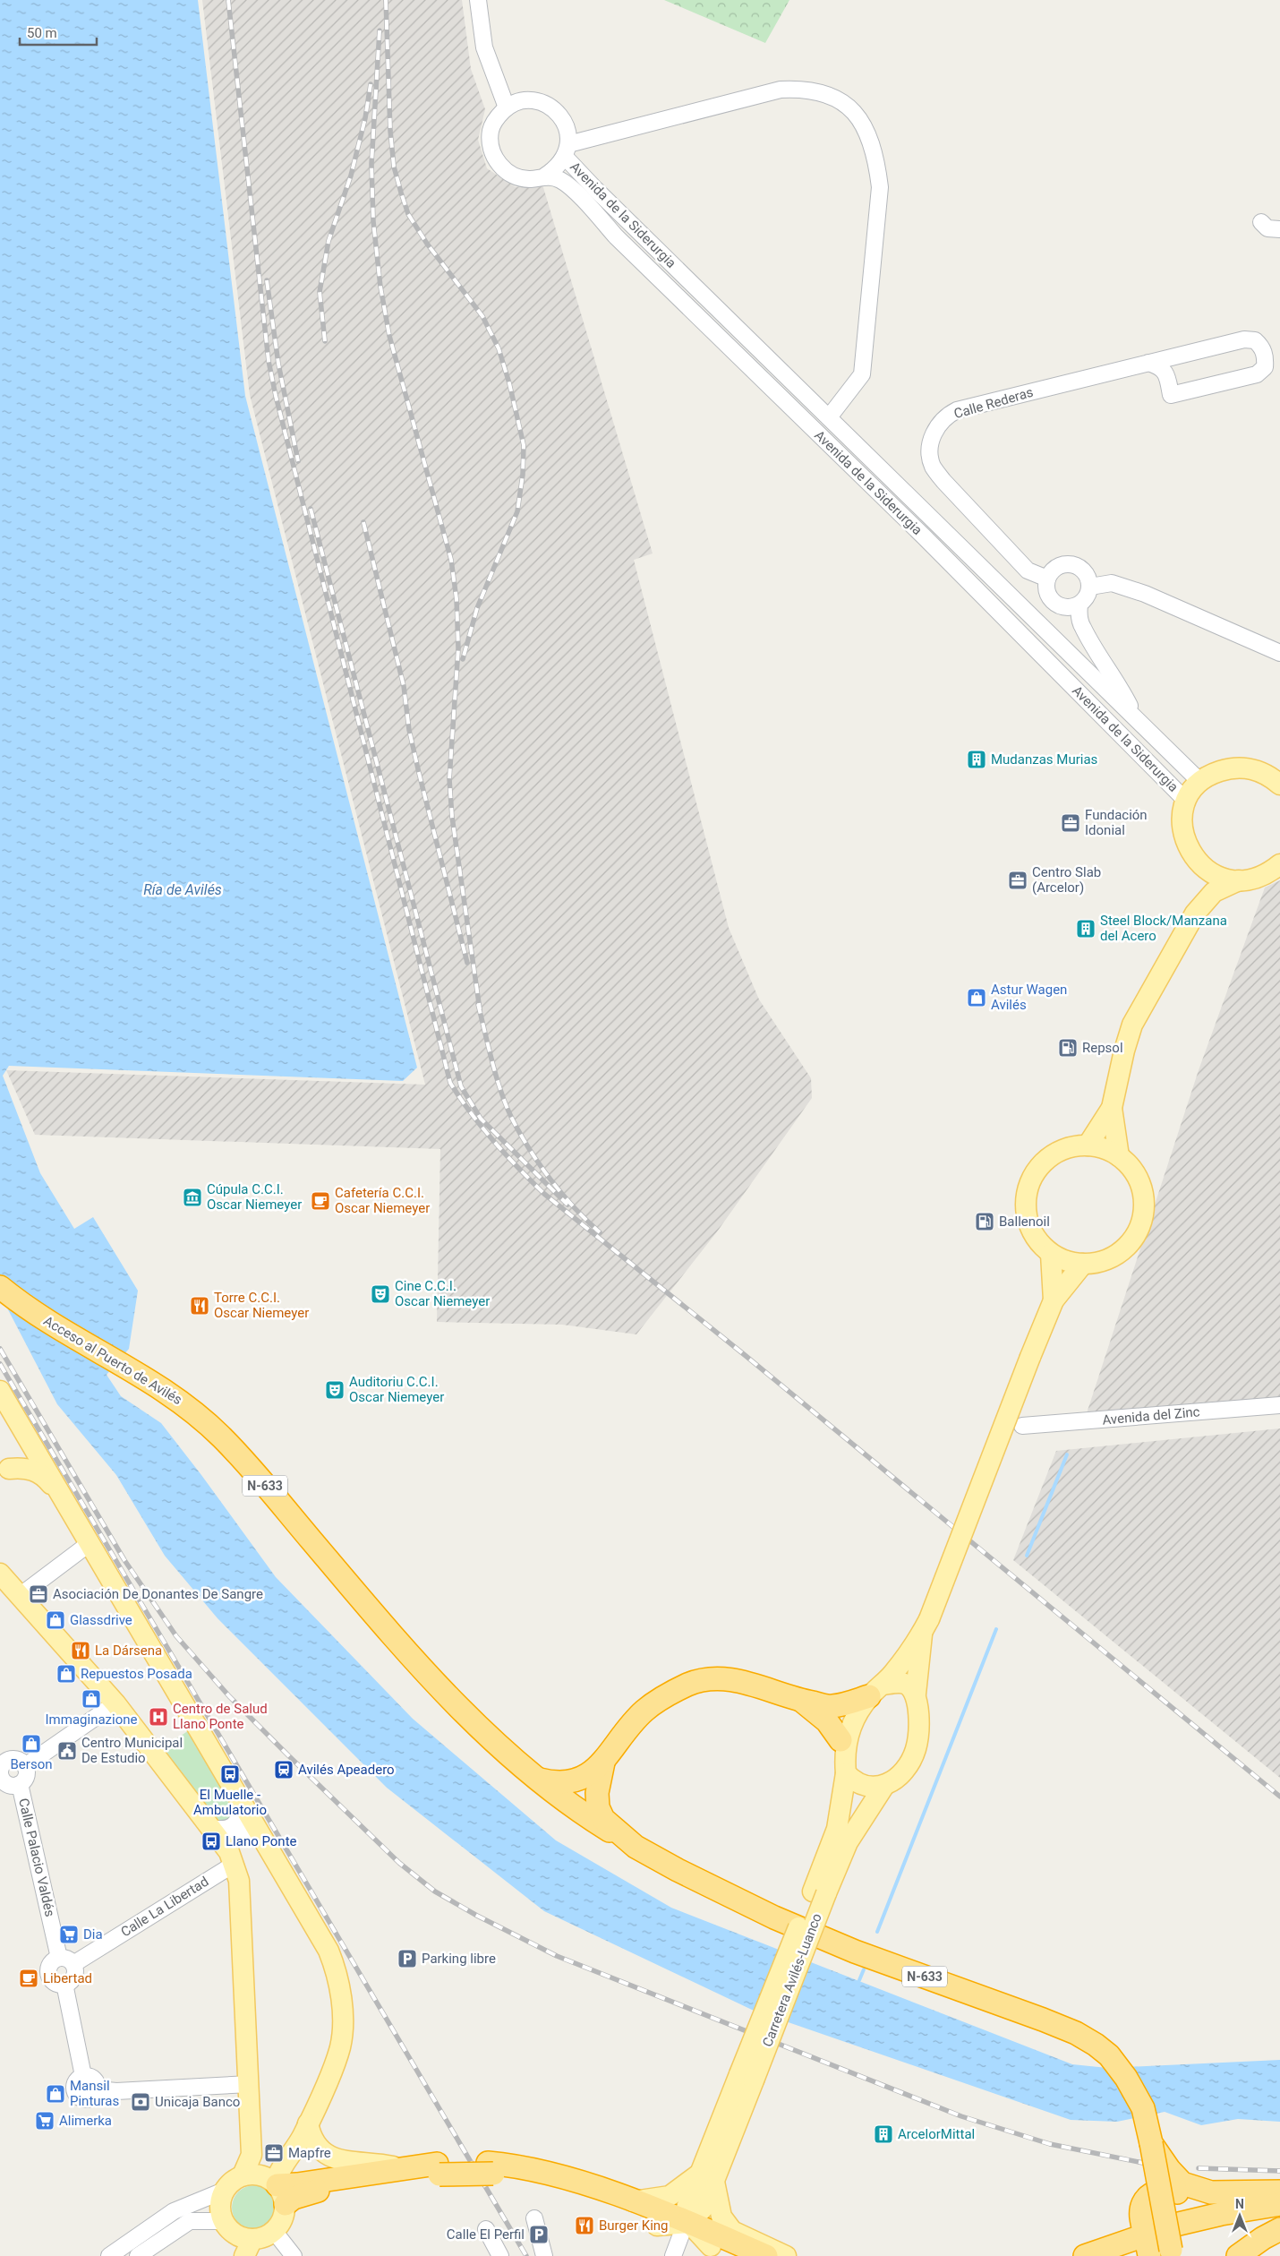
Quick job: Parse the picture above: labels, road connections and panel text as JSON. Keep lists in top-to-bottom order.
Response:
{
  "streets": {
    "highway": ["Acceso al Puerto de Avilés", "N-633"],
    "main road": ["Carretera Avilés-Luanco"],
    "street": [
      "Avenida de la Siderurgia",
      "Calle Rederas",
      "Avenida del Zinc",
      "Calle Palacio Valdés",
      "Calle La Libertad"
    ]
  },
  "crossings": [
    ["Calle Palacio Valdés", "Calle La Libertad"]
  ],
  "water": ["Ría de Avilés"],
  "places": {
    "building": ["Mudanzas Murias", "Steel Block/Manzana del Acero", "ArcelorMittal"],
    "office": [
      "Fundación Idonial",
      "Centro Slab (Arcelor)",
      "Asociación De Donantes De Sangre",
      "Mapfre"
    ],
    "shop": [
      "Astur Wagen Avilés",
      "Glassdrive",
      "Repuestos Posada",
      "Immaginazione",
      "Berson",
      "Mansil Pinturas"
    ],
    "fuel station": ["Repsol", "Ballenoil"],
    "museum": ["Cúpula C.C.I. Oscar Niemeyer"],
    "cafe": ["Cafetería C.C.I. Oscar Niemeyer", "Libertad"],
    "theatre": ["Cine C.C.I. Oscar Niemeyer", "Auditoriu C.C.I. Oscar Niemeyer"],
    "restaurant": ["Torre C.C.I. Oscar Niemeyer", "La Dársena", "Burger King"],
    "hospital": ["Centro de Salud Llano Ponte"],
    "public building": ["Centro Municipal De Estudio"],
    "station": ["Avilés Apeadero"],
    "bus stop": ["El Muelle - Ambulatorio", "Llano Ponte"],
    "supermarket": ["Dia", "Alimerka"],
    "parking": ["Parking libre", "Calle El Perfil"],
    "bank": ["Unicaja Banco"]
  },
  "scale_bar": "50 m",
  "north": "top"
}
